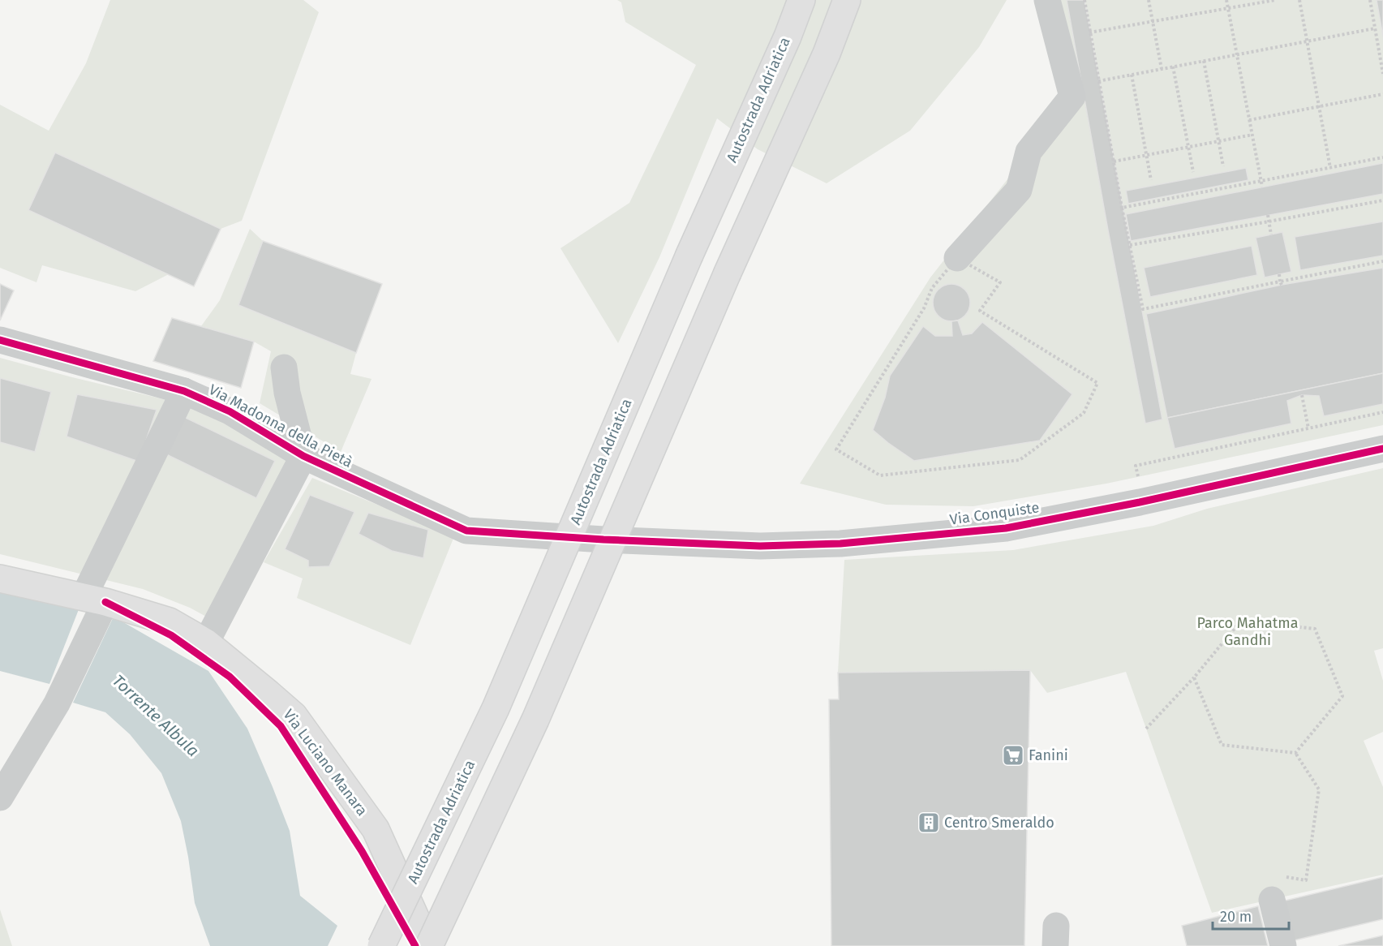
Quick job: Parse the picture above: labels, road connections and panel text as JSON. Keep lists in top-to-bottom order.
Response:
{
  "streets": {
    "main road": ["Autostrada Adriatica", "Via Luciano Manara"],
    "street": ["Via Madonna della Pietà", "Via Conquiste"]
  },
  "crossings": [
    ["Via Madonna della Pietà", "Via Conquiste"]
  ],
  "water": ["Torrente Albula"],
  "parks": ["Parco Mahatma Gandhi"],
  "places": {
    "supermarket": ["Fanini"],
    "building": ["Centro Smeraldo"]
  },
  "scale_bar": "20 m"
}
